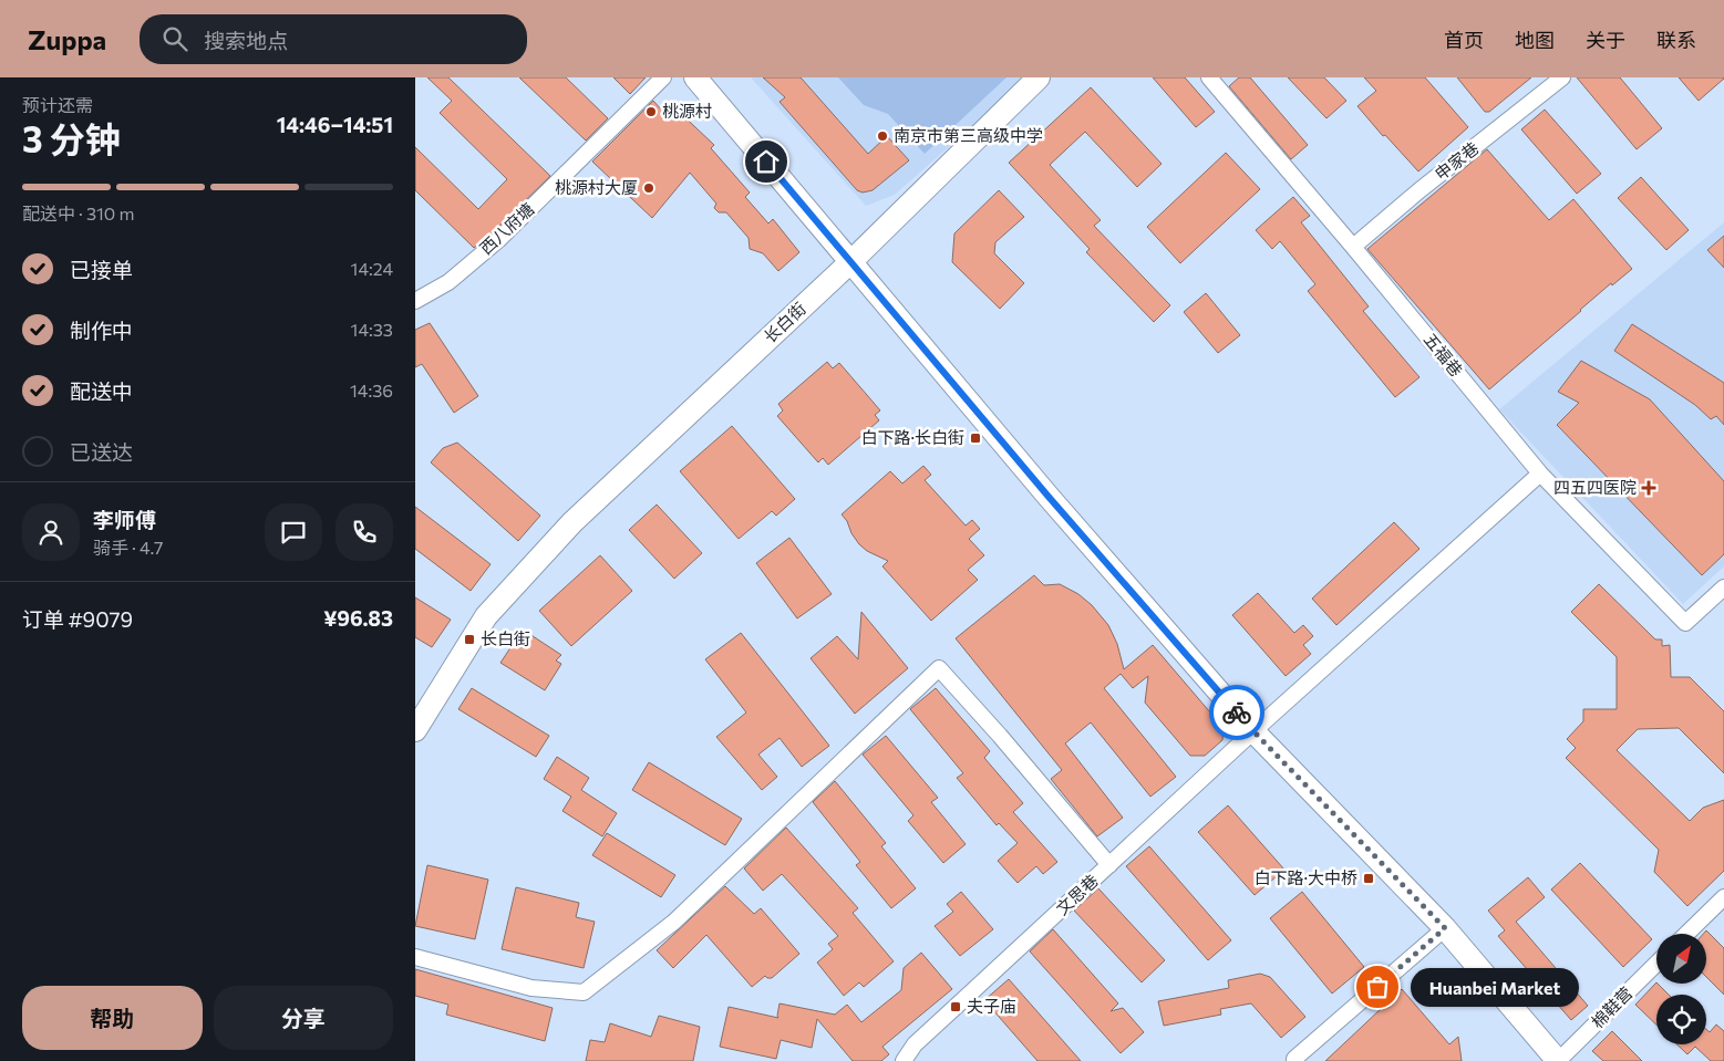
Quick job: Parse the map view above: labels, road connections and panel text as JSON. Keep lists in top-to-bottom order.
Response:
{
  "streets": {
    "main road": ["长白街"],
    "street": [
      "申家巷",
      "西八府塘",
      "五福巷",
      "文思巷",
      "棉鞋营"
    ]
  },
  "crossings": [
    ["申家巷", "五福巷"],
    ["五福巷", "文思巷"]
  ],
  "places": {
    "other": [
      "桃源村",
      "南京市第三高级中学",
      "桃源村大厦",
      "Huanbei Market"
    ],
    "transit": [
      "白下路·长白街",
      "长白街",
      "白下路·大中桥",
      "夫子庙"
    ],
    "health": ["四五四医院"]
  },
  "north": "top right",
  "page": {
    "header": "Zuppa",
    "search": "搜索地点",
    "nav": [
      "首页",
      "地图",
      "关于",
      "联系"
    ],
    "heading": ["3 分钟", "预计还需", "14:46–14:51"],
    "panel": [
      "李师傅",
      "骑手 · 4.7",
      "订单 #9079",
      "¥96.83"
    ],
    "bar": "配送中 · 310 m",
    "list": [
      ["已接单", "14:24"],
      ["制作中", "14:33"],
      ["配送中", "14:36"],
      "已送达"
    ],
    "bubble": "Huanbei Market",
    "buttons": ["帮助", "分享"]
  }
}
